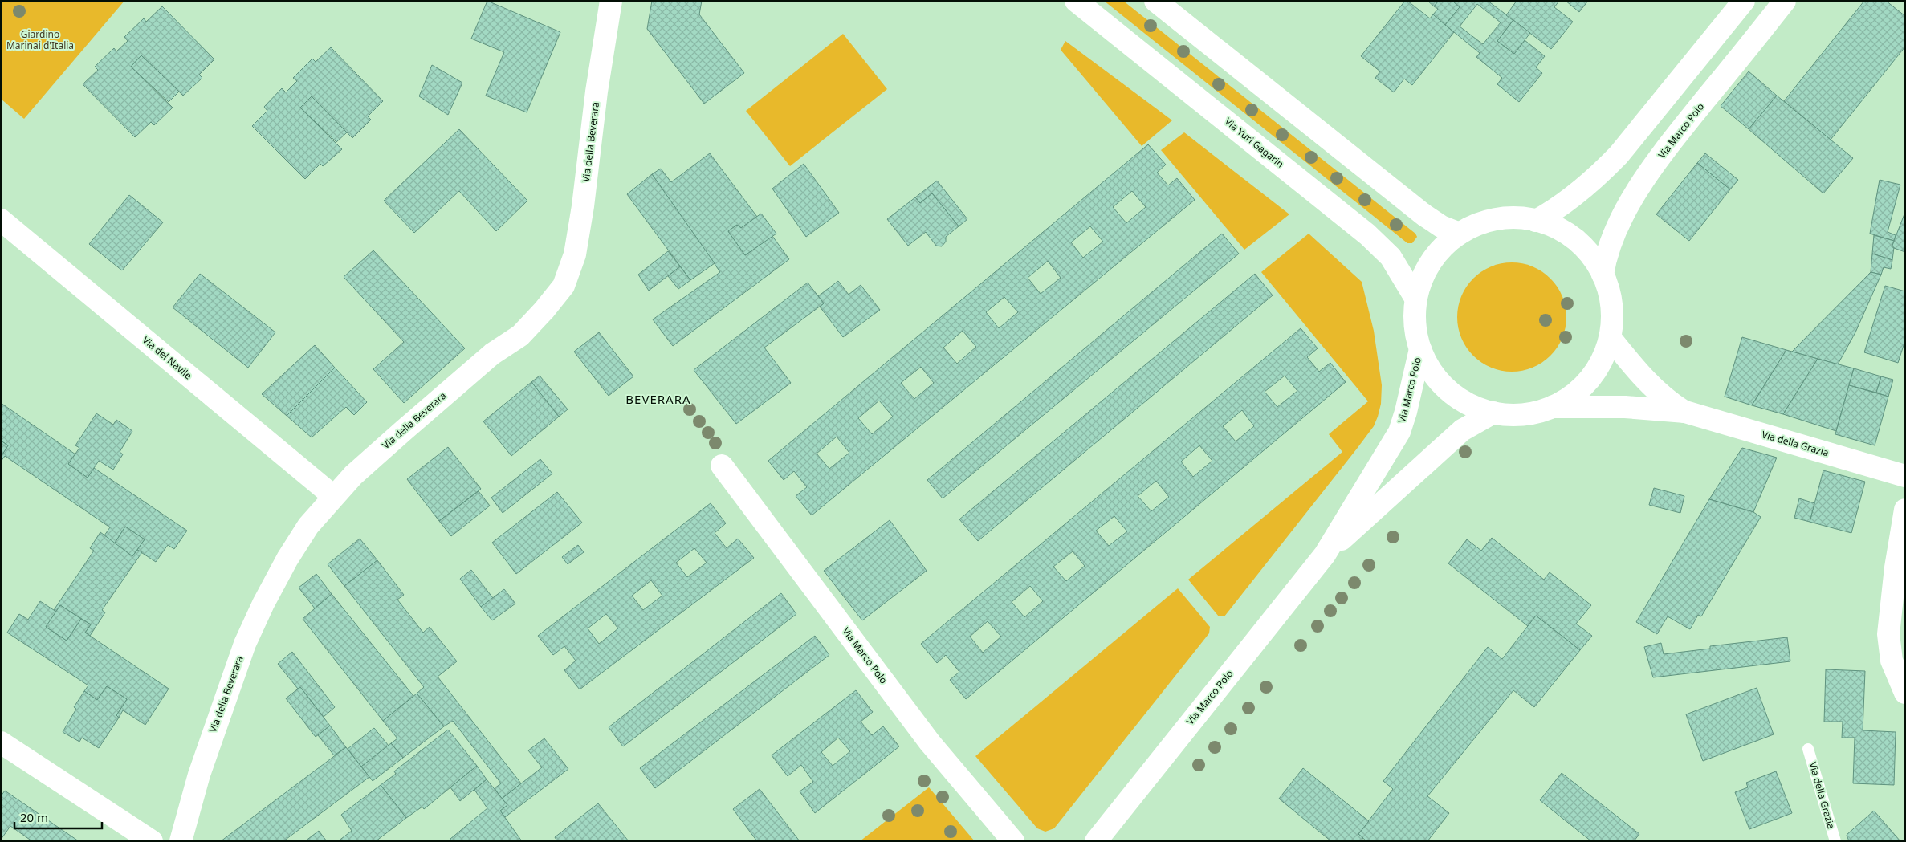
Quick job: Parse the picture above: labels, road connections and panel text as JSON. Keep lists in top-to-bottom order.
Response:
{
  "streets": {
    "main road": [
      "Via Marco Polo",
      "Via della Beverara",
      "Via Yuri Gagarin",
      "Via del Navile",
      "Via della Grazia"
    ]
  },
  "crossings": [
    ["Via della Beverara", "Via del Navile"]
  ],
  "districts": ["BEVERARA"],
  "parks": ["Giardino Marinai d'Italia"],
  "scale_bar": "20 m"
}
